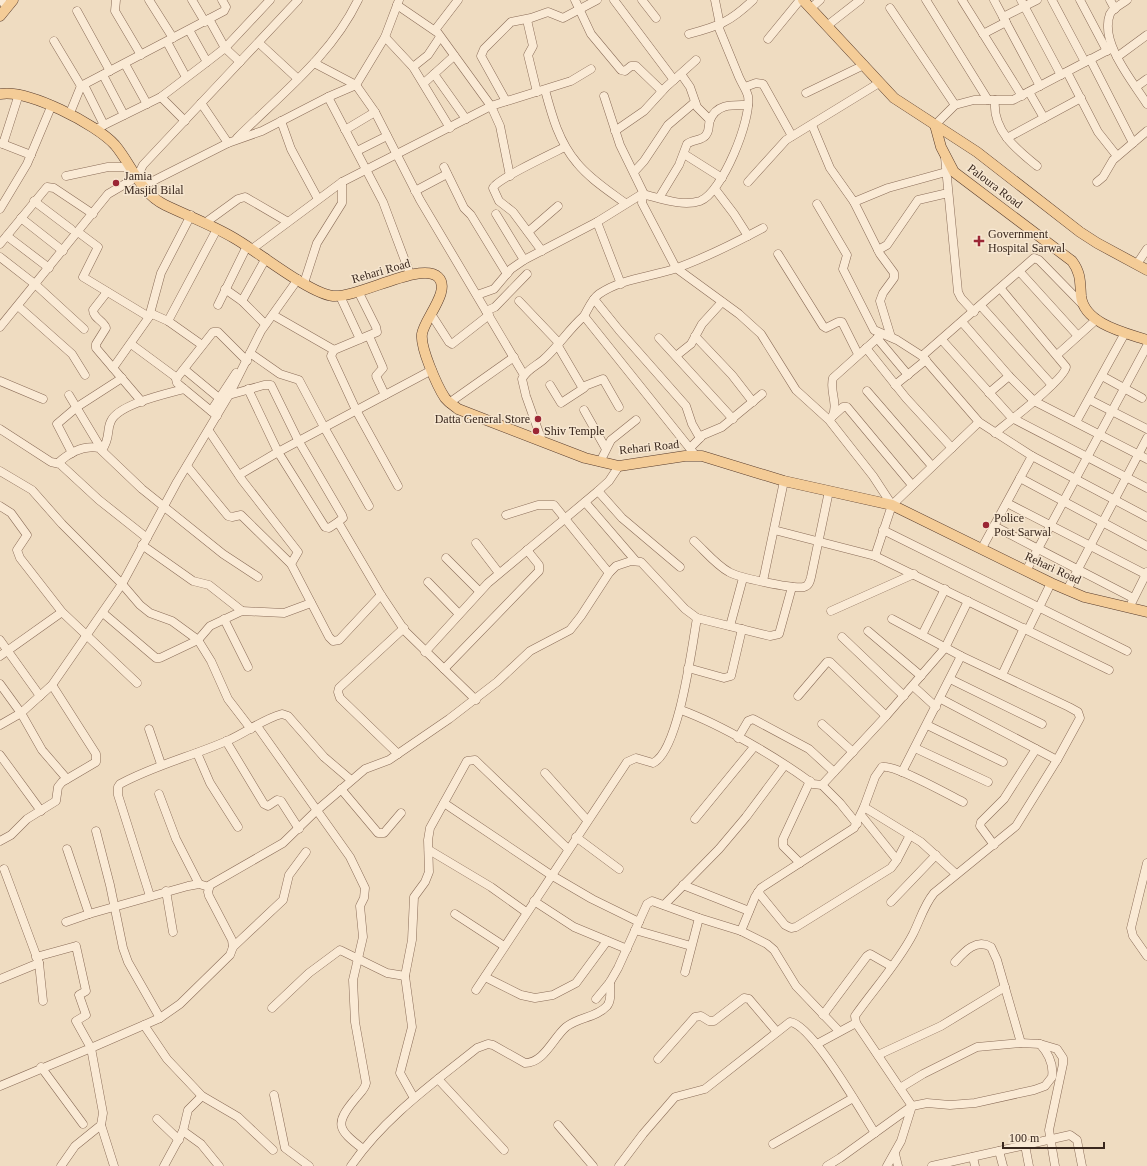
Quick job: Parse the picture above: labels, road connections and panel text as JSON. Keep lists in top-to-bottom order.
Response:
{
  "streets": {
    "main road": ["Paloura Road", "Rehari Road"]
  },
  "places": {
    "other": [
      "Jamia Masjid Bilal",
      "Datta General Store",
      "Shiv Temple",
      "Police Post Sarwal"
    ],
    "health": ["Government Hospital Sarwal"]
  },
  "scale_bar": "100 m"
}
